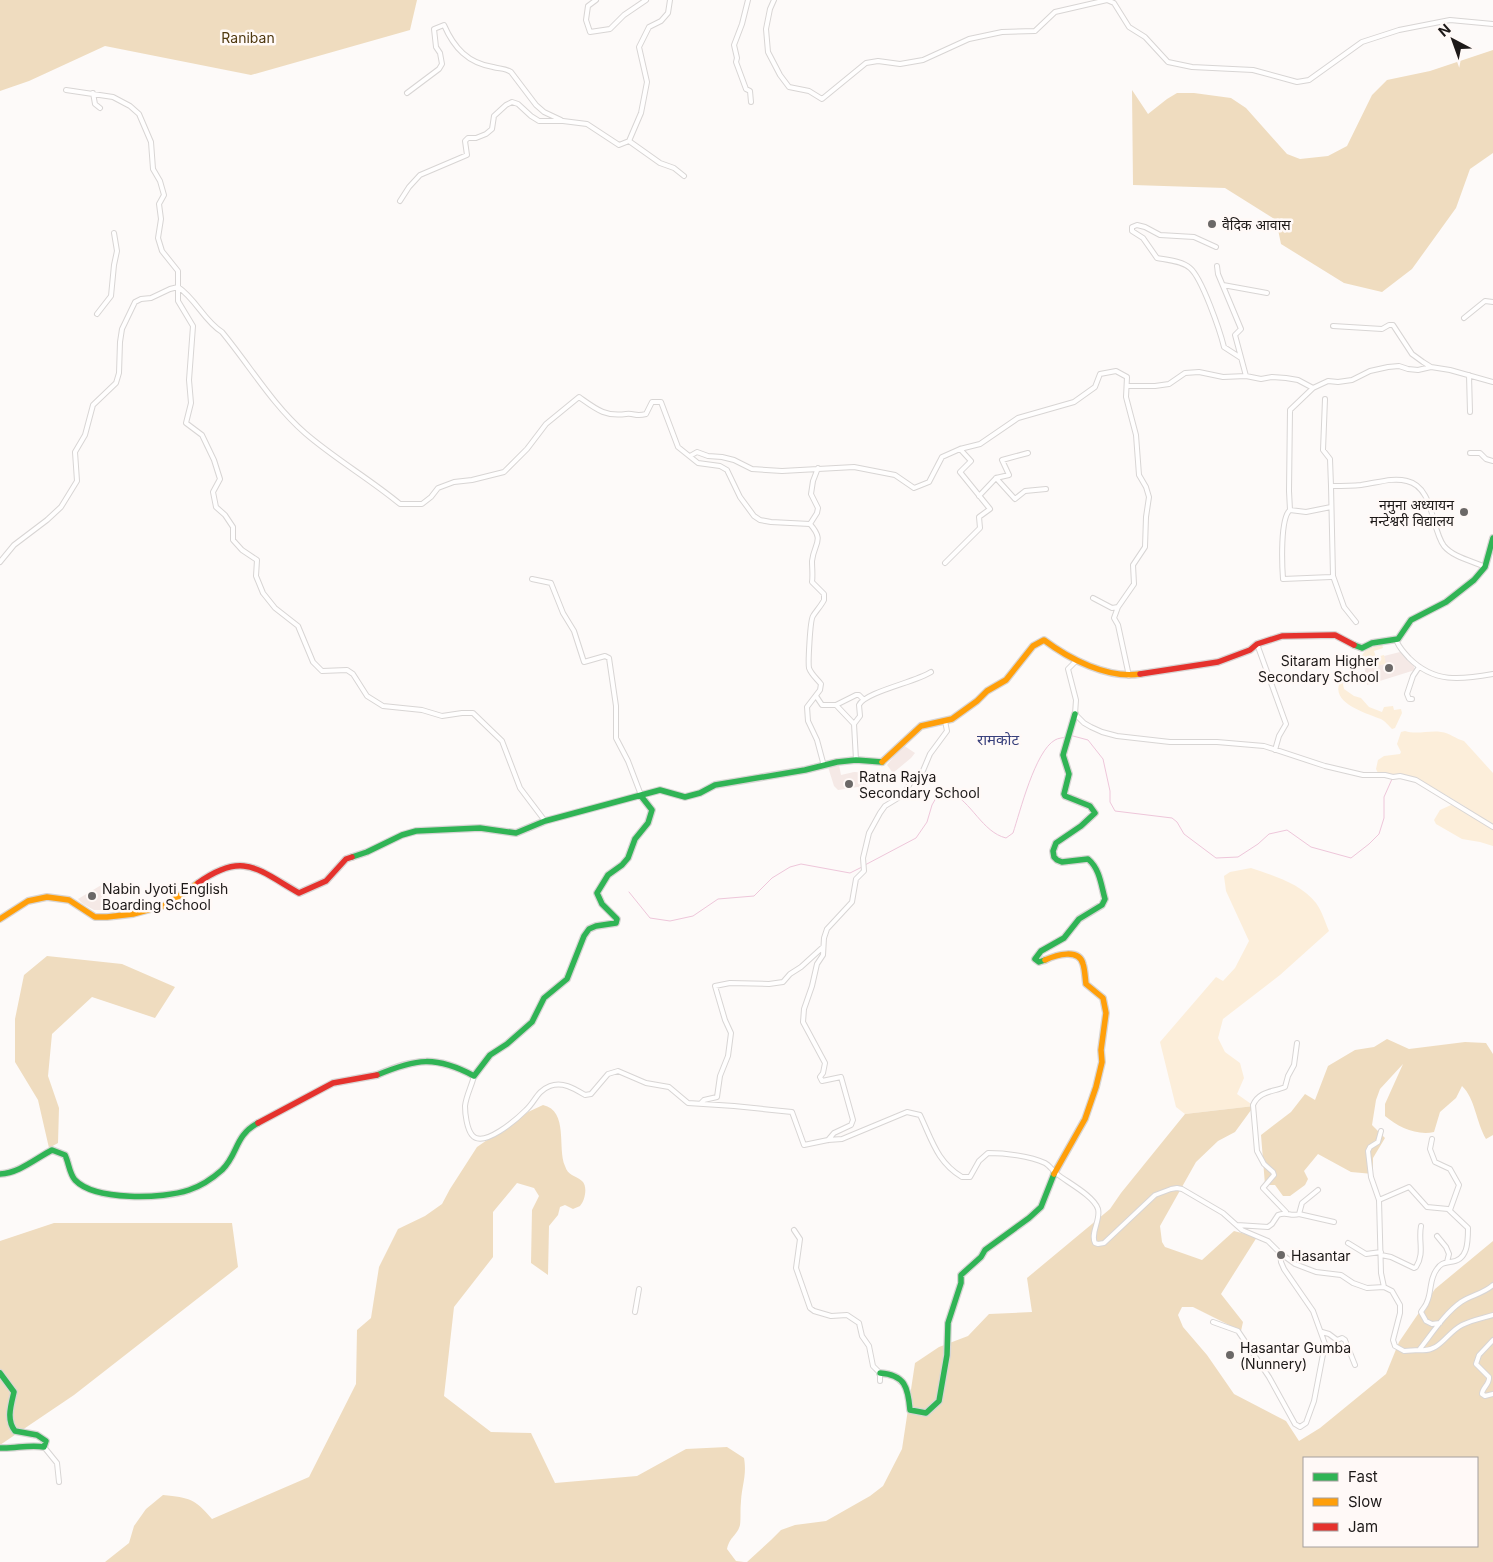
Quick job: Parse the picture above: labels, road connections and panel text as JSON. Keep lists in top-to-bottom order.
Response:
{
  "districts": ["रामकोट"],
  "parks": ["Raniban"],
  "places": [
    "वैदिक आवास",
    "नमुना अध्यायन मन्टेश्वरी विद्यालय",
    "Sitaram Higher Secondary School",
    "Ratna Rajya Secondary School",
    "Nabin Jyoti English Boarding School",
    "Hasantar",
    "Hasantar Gumba (Nunnery)"
  ],
  "legend": ["Fast", "Slow", "Jam"],
  "north": "top left"
}
